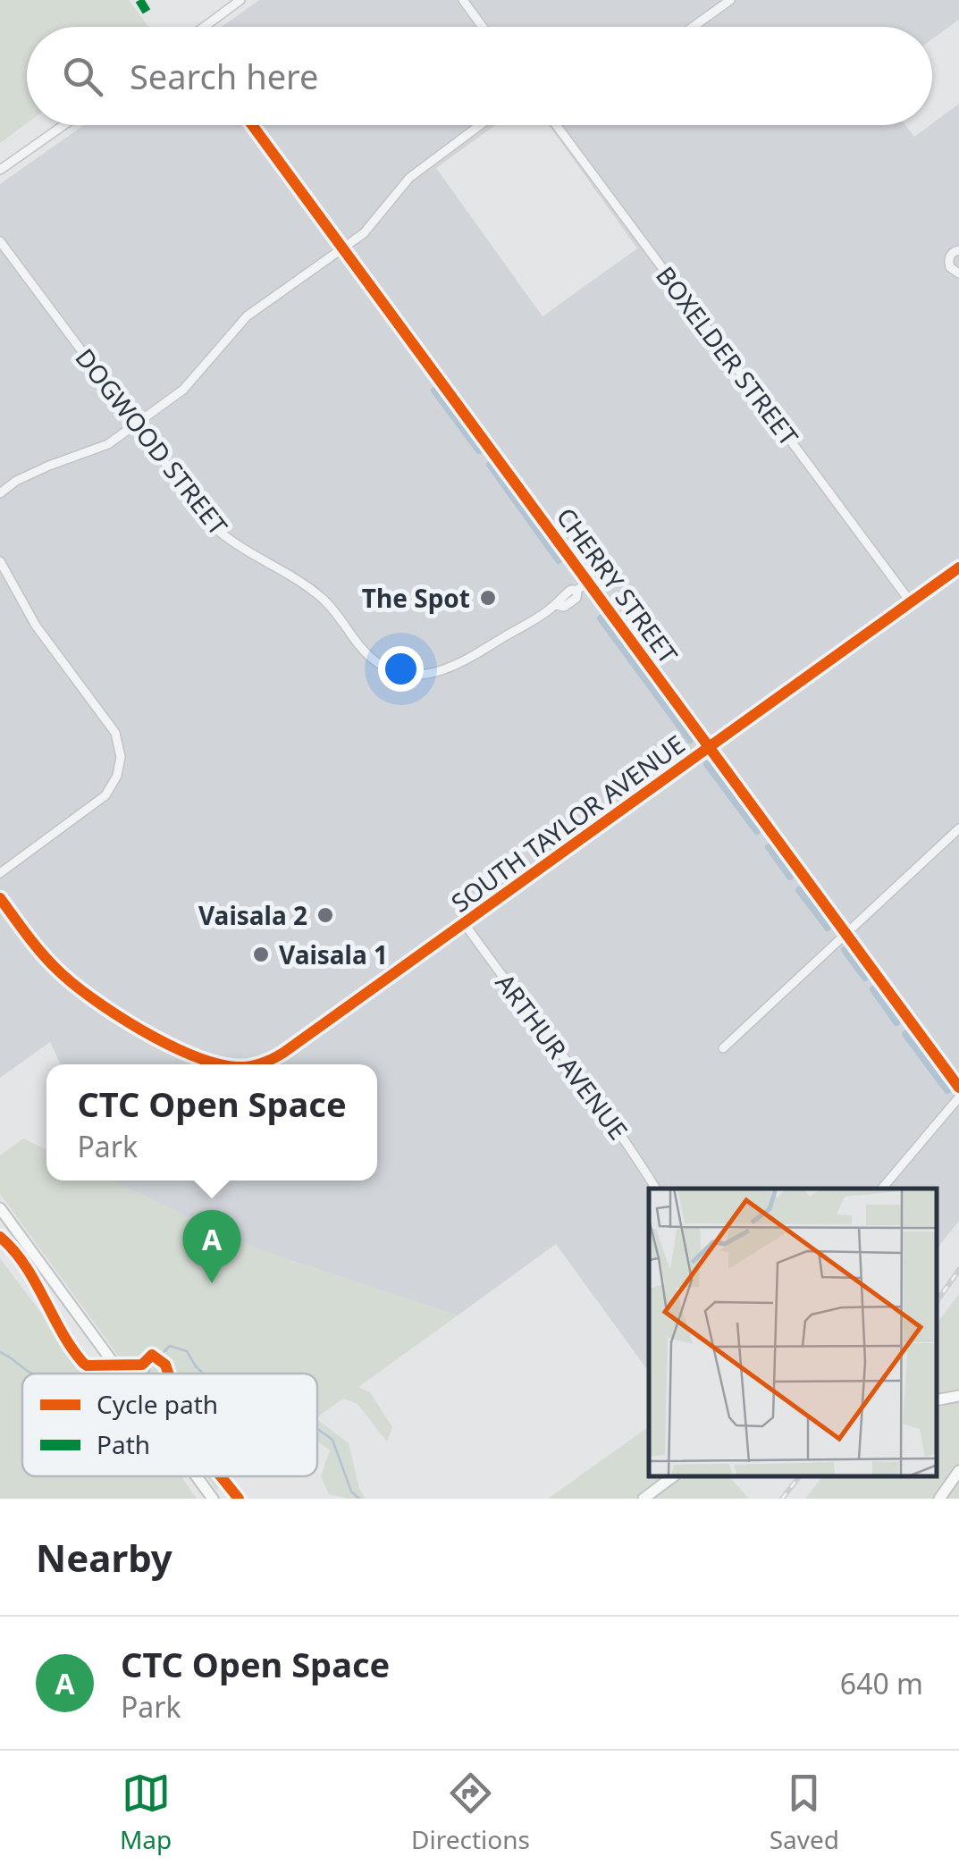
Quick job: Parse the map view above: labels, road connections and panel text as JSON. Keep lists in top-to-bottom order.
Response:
{
  "streets": {
    "street": [
      "BOXELDER STREET",
      "DOGWOOD STREET",
      "CHERRY STREET",
      "SOUTH TAYLOR AVENUE",
      "ARTHUR AVENUE"
    ]
  },
  "crossings": [
    ["BOXELDER STREET", "SOUTH TAYLOR AVENUE"],
    ["DOGWOOD STREET", "CHERRY STREET"],
    ["CHERRY STREET", "SOUTH TAYLOR AVENUE"],
    ["SOUTH TAYLOR AVENUE", "ARTHUR AVENUE"]
  ],
  "places": ["The Spot", "Vaisala 2", "Vaisala 1"],
  "legend": ["Cycle path", "Path"],
  "page": {
    "search": "Search here",
    "popup": ["CTC Open Space", "Park"],
    "pins": "A",
    "heading": "Nearby",
    "list": [
      {
        "mark": "A",
        "name": "CTC Open Space",
        "note": "Park",
        "value": "640 m"
      }
    ],
    "nav": ["Map", "Directions", "Saved"]
  }
}
